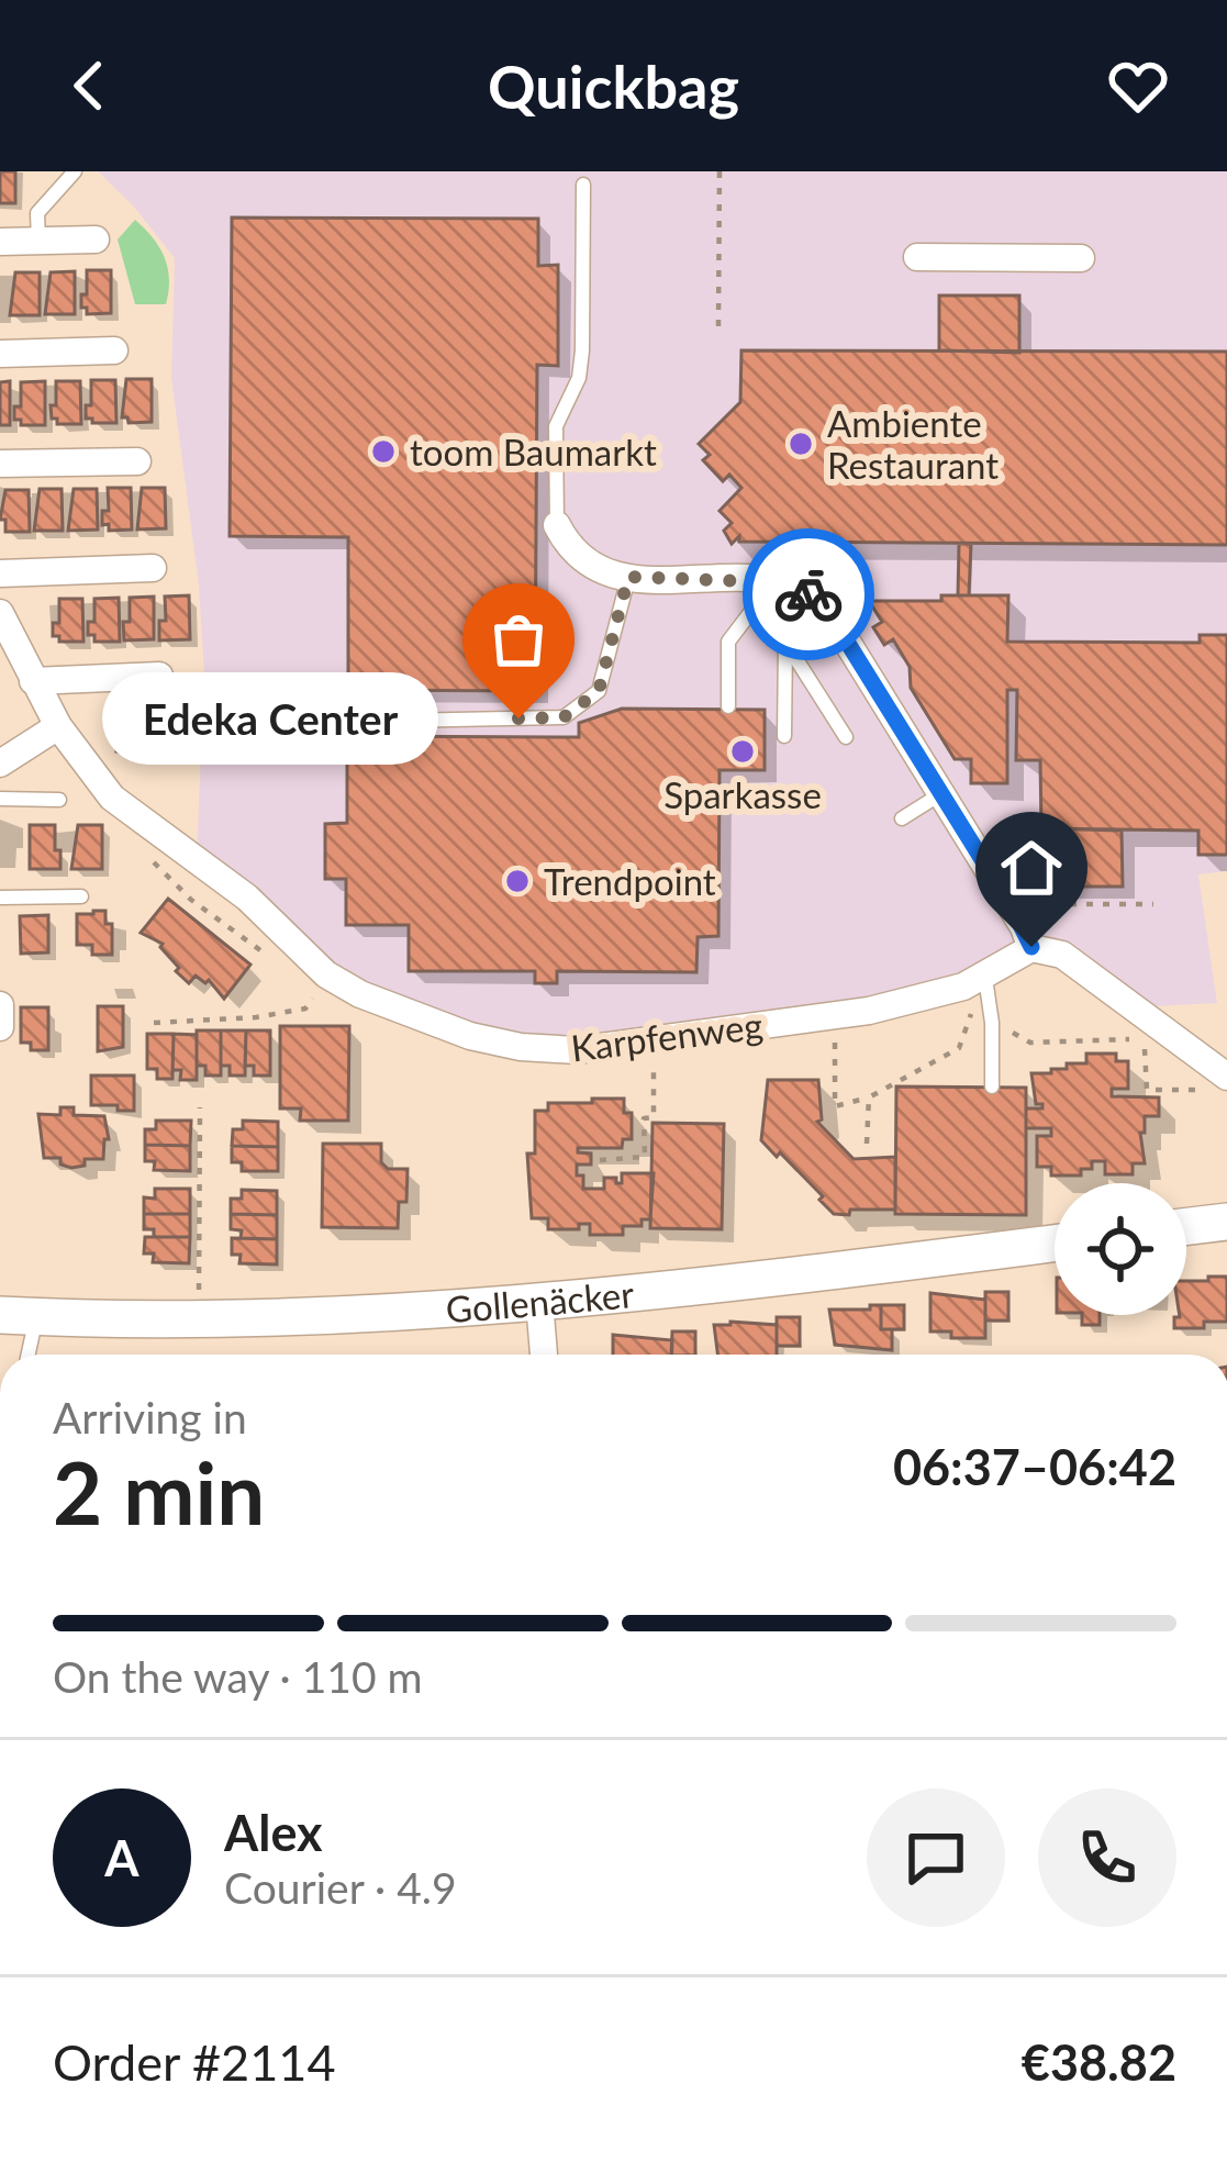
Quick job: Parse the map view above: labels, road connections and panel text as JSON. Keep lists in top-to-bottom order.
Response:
{
  "streets": {
    "street": ["Karpfenweg", "Gollenäcker"]
  },
  "places": [
    "Ambiente Restaurant",
    "toom Baumarkt",
    "Edeka Center",
    "Sparkasse",
    "Trendpoint"
  ],
  "page": {
    "header": "Quickbag",
    "bubble": "Edeka Center",
    "heading": ["2 min", "Arriving in", "06:37–06:42"],
    "panel": [
      "Alex",
      "Courier · 4.9",
      "Order #2114",
      "€38.82"
    ],
    "bar": "On the way · 110 m",
    "round": "A"
  }
}
